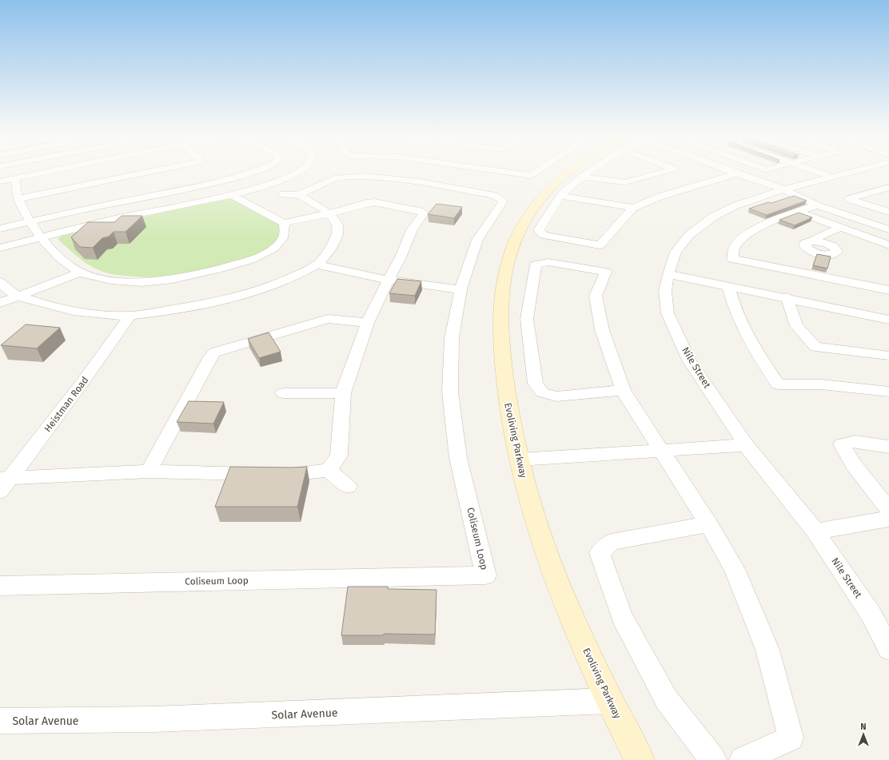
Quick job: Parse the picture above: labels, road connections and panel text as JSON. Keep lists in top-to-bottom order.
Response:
{
  "streets": {
    "street": [
      "Nile Street",
      "Heistman Road",
      "Evoliving Parkway",
      "Coliseum Loop",
      "Solar Avenue"
    ]
  },
  "crossings": [
    ["Evoliving Parkway", "Solar Avenue"]
  ],
  "north": "top"
}
